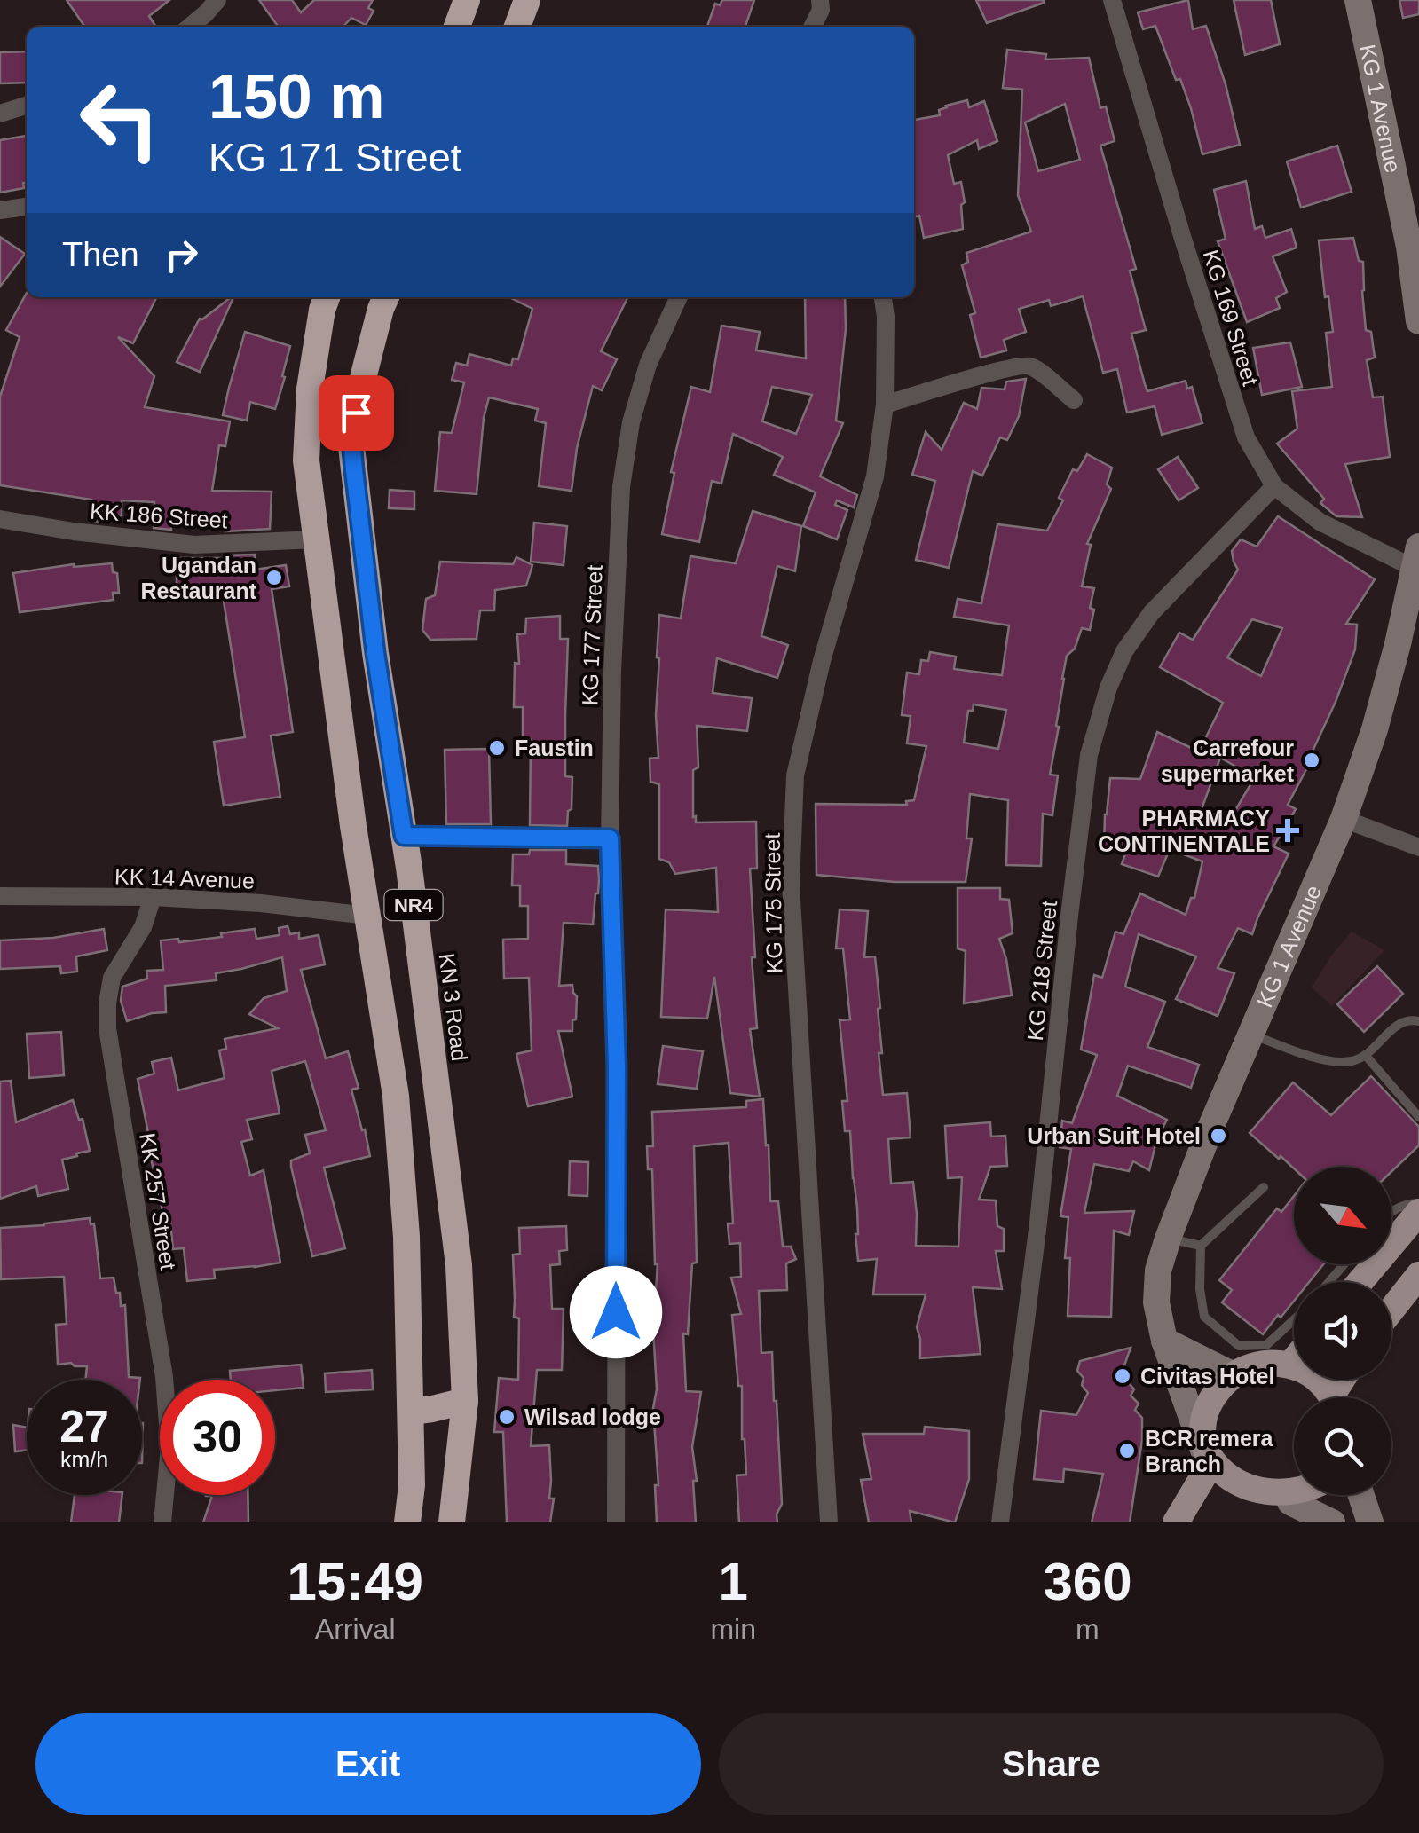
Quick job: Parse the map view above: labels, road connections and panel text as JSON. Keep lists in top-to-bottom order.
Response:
{
  "streets": {
    "highway": ["NR4", "KN 3 Road"],
    "street": [
      "KG 1 Avenue",
      "KG 169 Street",
      "KK 186 Street",
      "KG 177 Street",
      "KK 14 Avenue",
      "KG 175 Street",
      "KG 218 Street",
      "KK 257 Street"
    ]
  },
  "crossings": [
    ["KG 1 Avenue", "KG 169 Street"],
    ["KG 169 Street", "KG 218 Street"],
    ["KK 186 Street", "NR4"],
    ["KK 14 Avenue", "NR4"],
    ["KK 14 Avenue", "KK 257 Street"]
  ],
  "places": {
    "other": [
      "Ugandan Restaurant",
      "Faustin",
      "Carrefour supermarket",
      "Urban Suit Hotel",
      "Civitas Hotel",
      "Wilsad lodge",
      "BCR remera Branch"
    ],
    "health": ["PHARMACY CONTINENTALE"]
  },
  "north": "bottom right",
  "page": {
    "turn": ["150 m", "KG 171 Street"],
    "then": "Then",
    "speed": "27 km/h",
    "limit": "30",
    "eta": [
      "15:49",
      "Arrival",
      "1",
      "min",
      "360",
      "m"
    ],
    "buttons": ["Exit", "Share"]
  }
}
